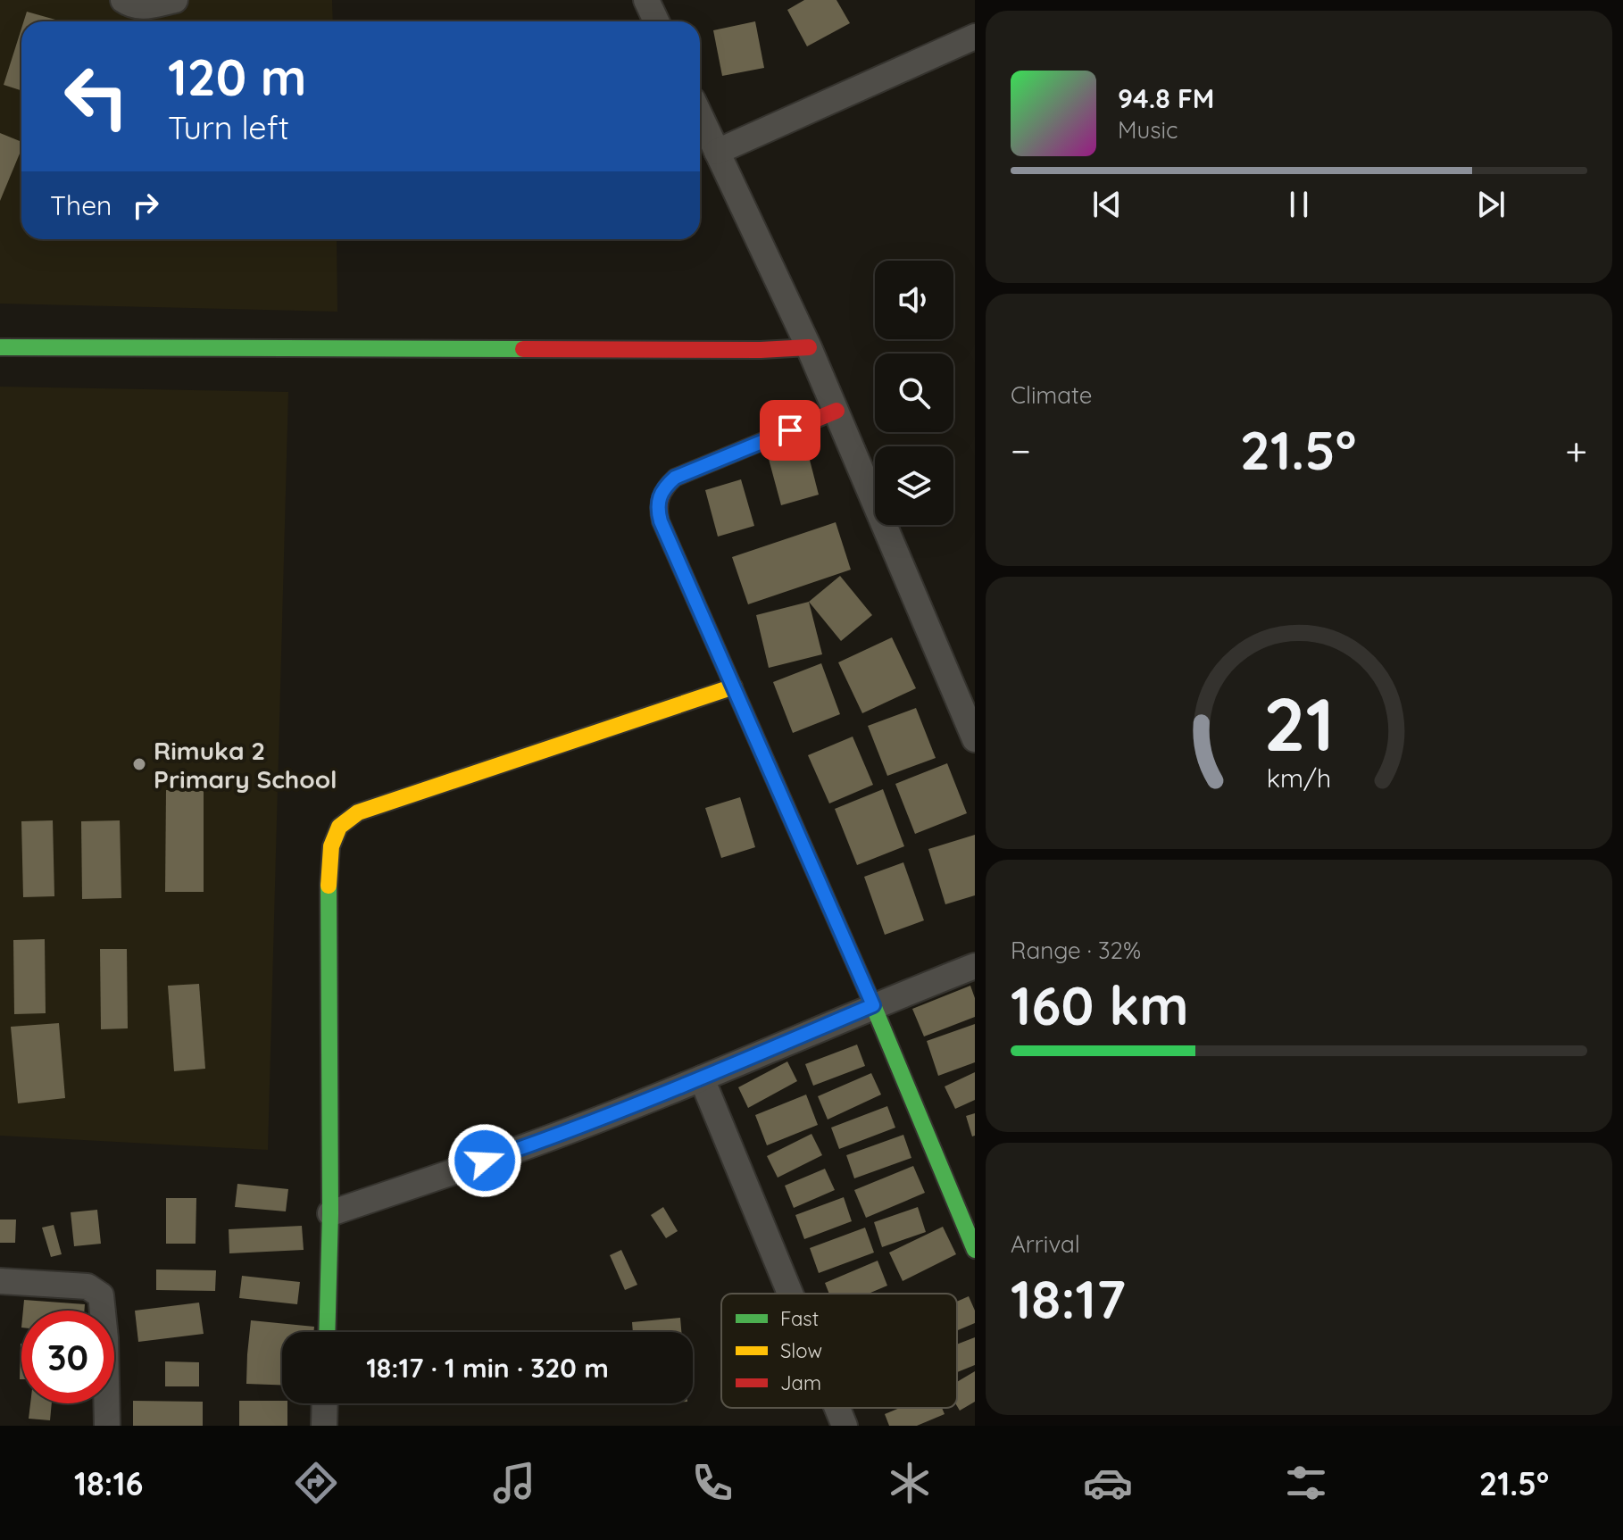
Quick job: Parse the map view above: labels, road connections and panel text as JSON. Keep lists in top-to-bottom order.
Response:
{
  "places": ["Rimuka 2 Primary School"],
  "legend": ["Fast", "Slow", "Jam"],
  "page": {
    "turn": ["120 m", "Turn left"],
    "song": ["94.8 FM", "Music"],
    "then": "Then",
    "tile": [
      "Climate",
      ["Range · 32%", "160 km"],
      ["Arrival", "18:17"]
    ],
    "heat": ["−", "21.5°", "+"],
    "limit": "30",
    "trip": "18:17 · 1 min · 320 m",
    "tabs": ["18:16", "21.5°"],
    "gauge": ["21", "km/h"]
  }
}
